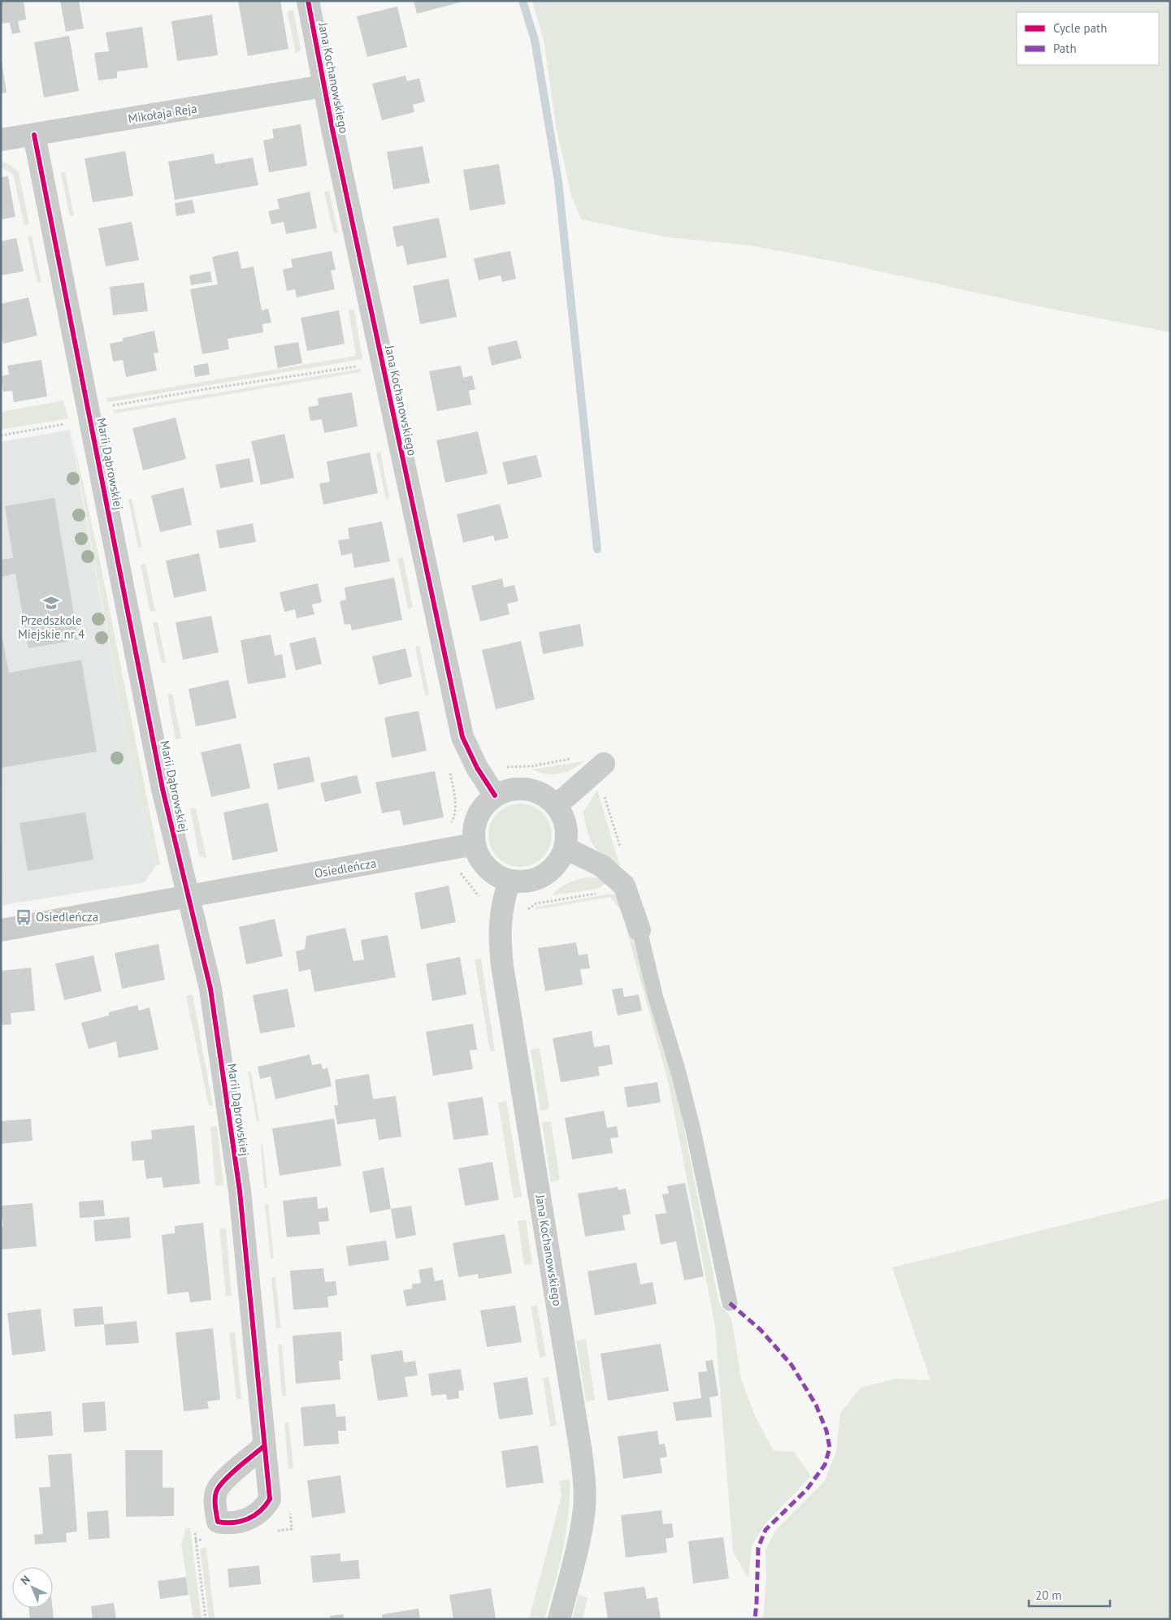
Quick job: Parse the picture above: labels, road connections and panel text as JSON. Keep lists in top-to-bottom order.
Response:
{
  "streets": {
    "street": [
      "Jana Kochanowskiego",
      "Mikołaja Reja",
      "Marii Dąbrowskiej",
      "Osiedleńcza"
    ]
  },
  "crossings": [
    ["Jana Kochanowskiego", "Mikołaja Reja"],
    ["Jana Kochanowskiego", "Osiedleńcza"],
    ["Mikołaja Reja", "Marii Dąbrowskiej"],
    ["Marii Dąbrowskiej", "Osiedleńcza"]
  ],
  "places": {
    "school or university": ["Przedszkole Miejskie nr 4"],
    "bus stop": ["Osiedleńcza"]
  },
  "legend": ["Cycle path", "Path"],
  "scale_bar": "20 m",
  "north": "top left"
}
